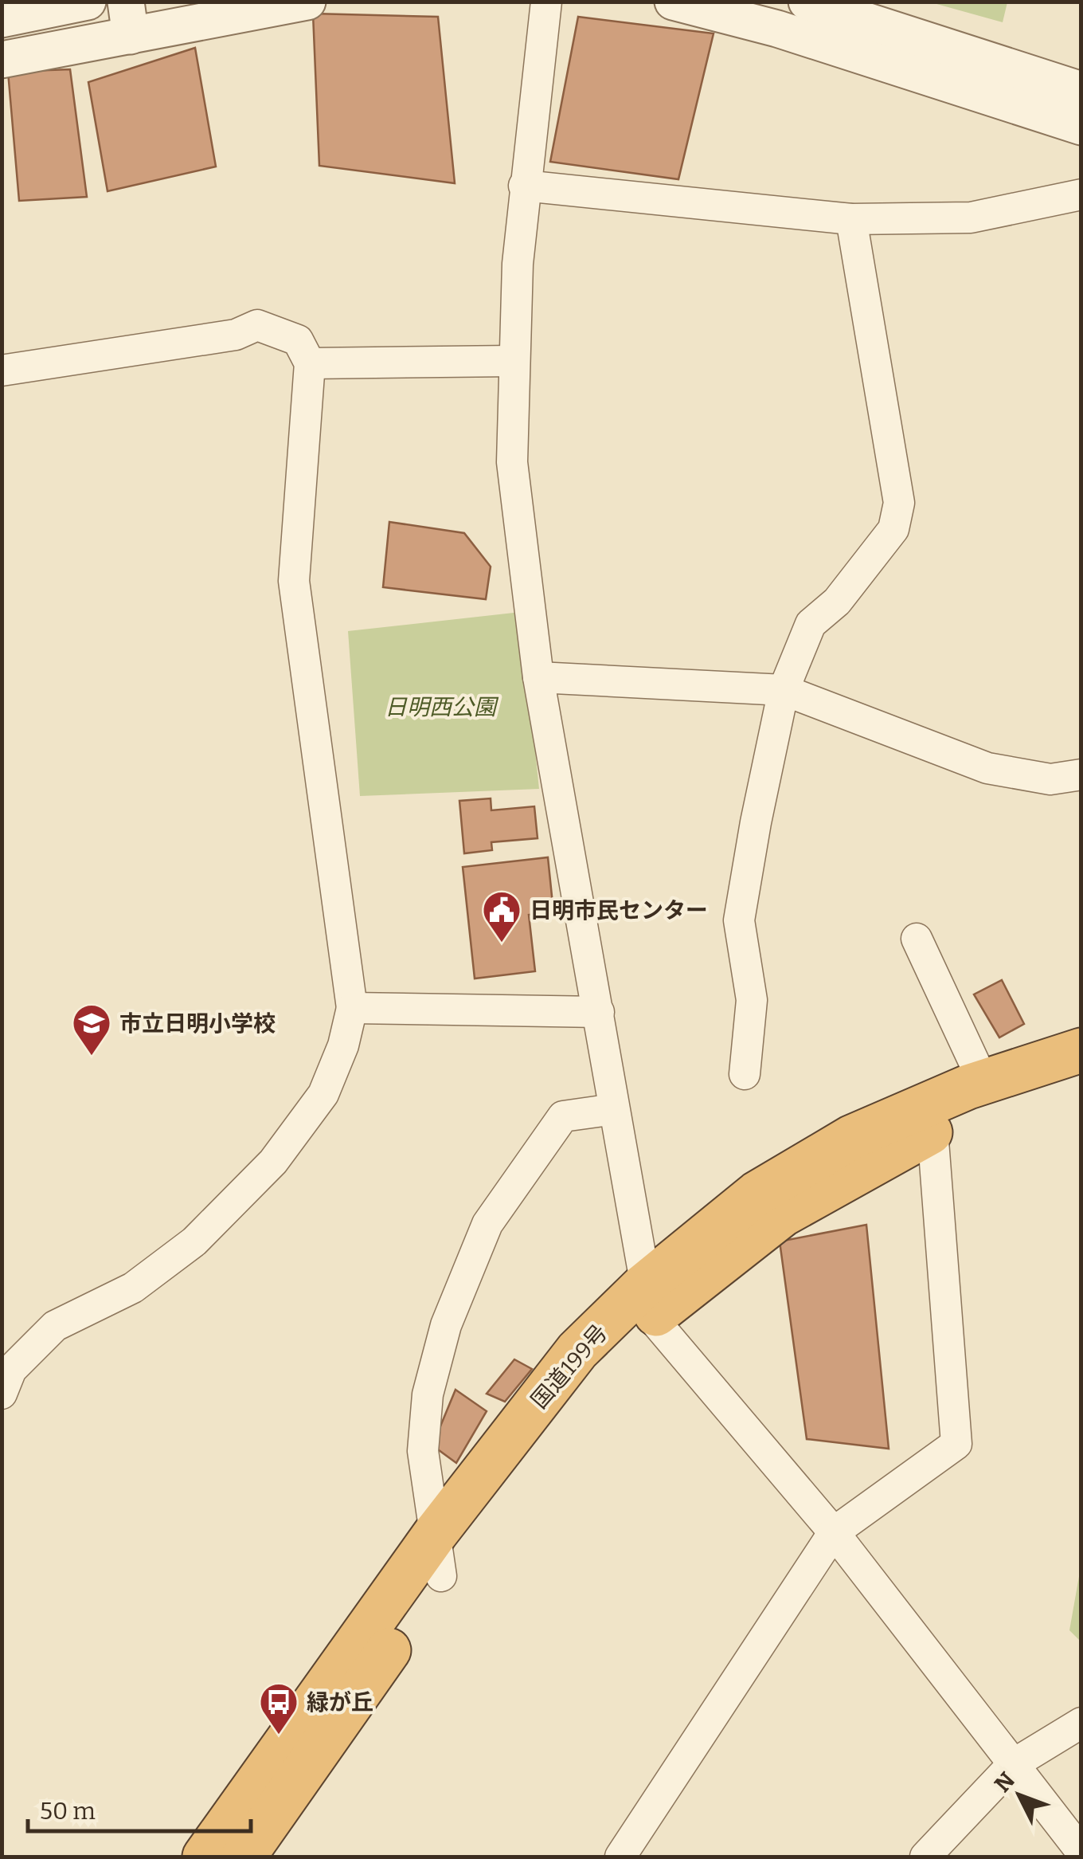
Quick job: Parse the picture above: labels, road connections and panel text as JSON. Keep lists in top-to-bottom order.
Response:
{
  "streets": {
    "highway": ["国道199号"]
  },
  "parks": ["日明西公園"],
  "places": {
    "public building": ["日明市民センター"],
    "school or university": ["市立日明小学校"],
    "bus stop": ["緑が丘"]
  },
  "scale_bar": "50 m",
  "north": "top left"
}
